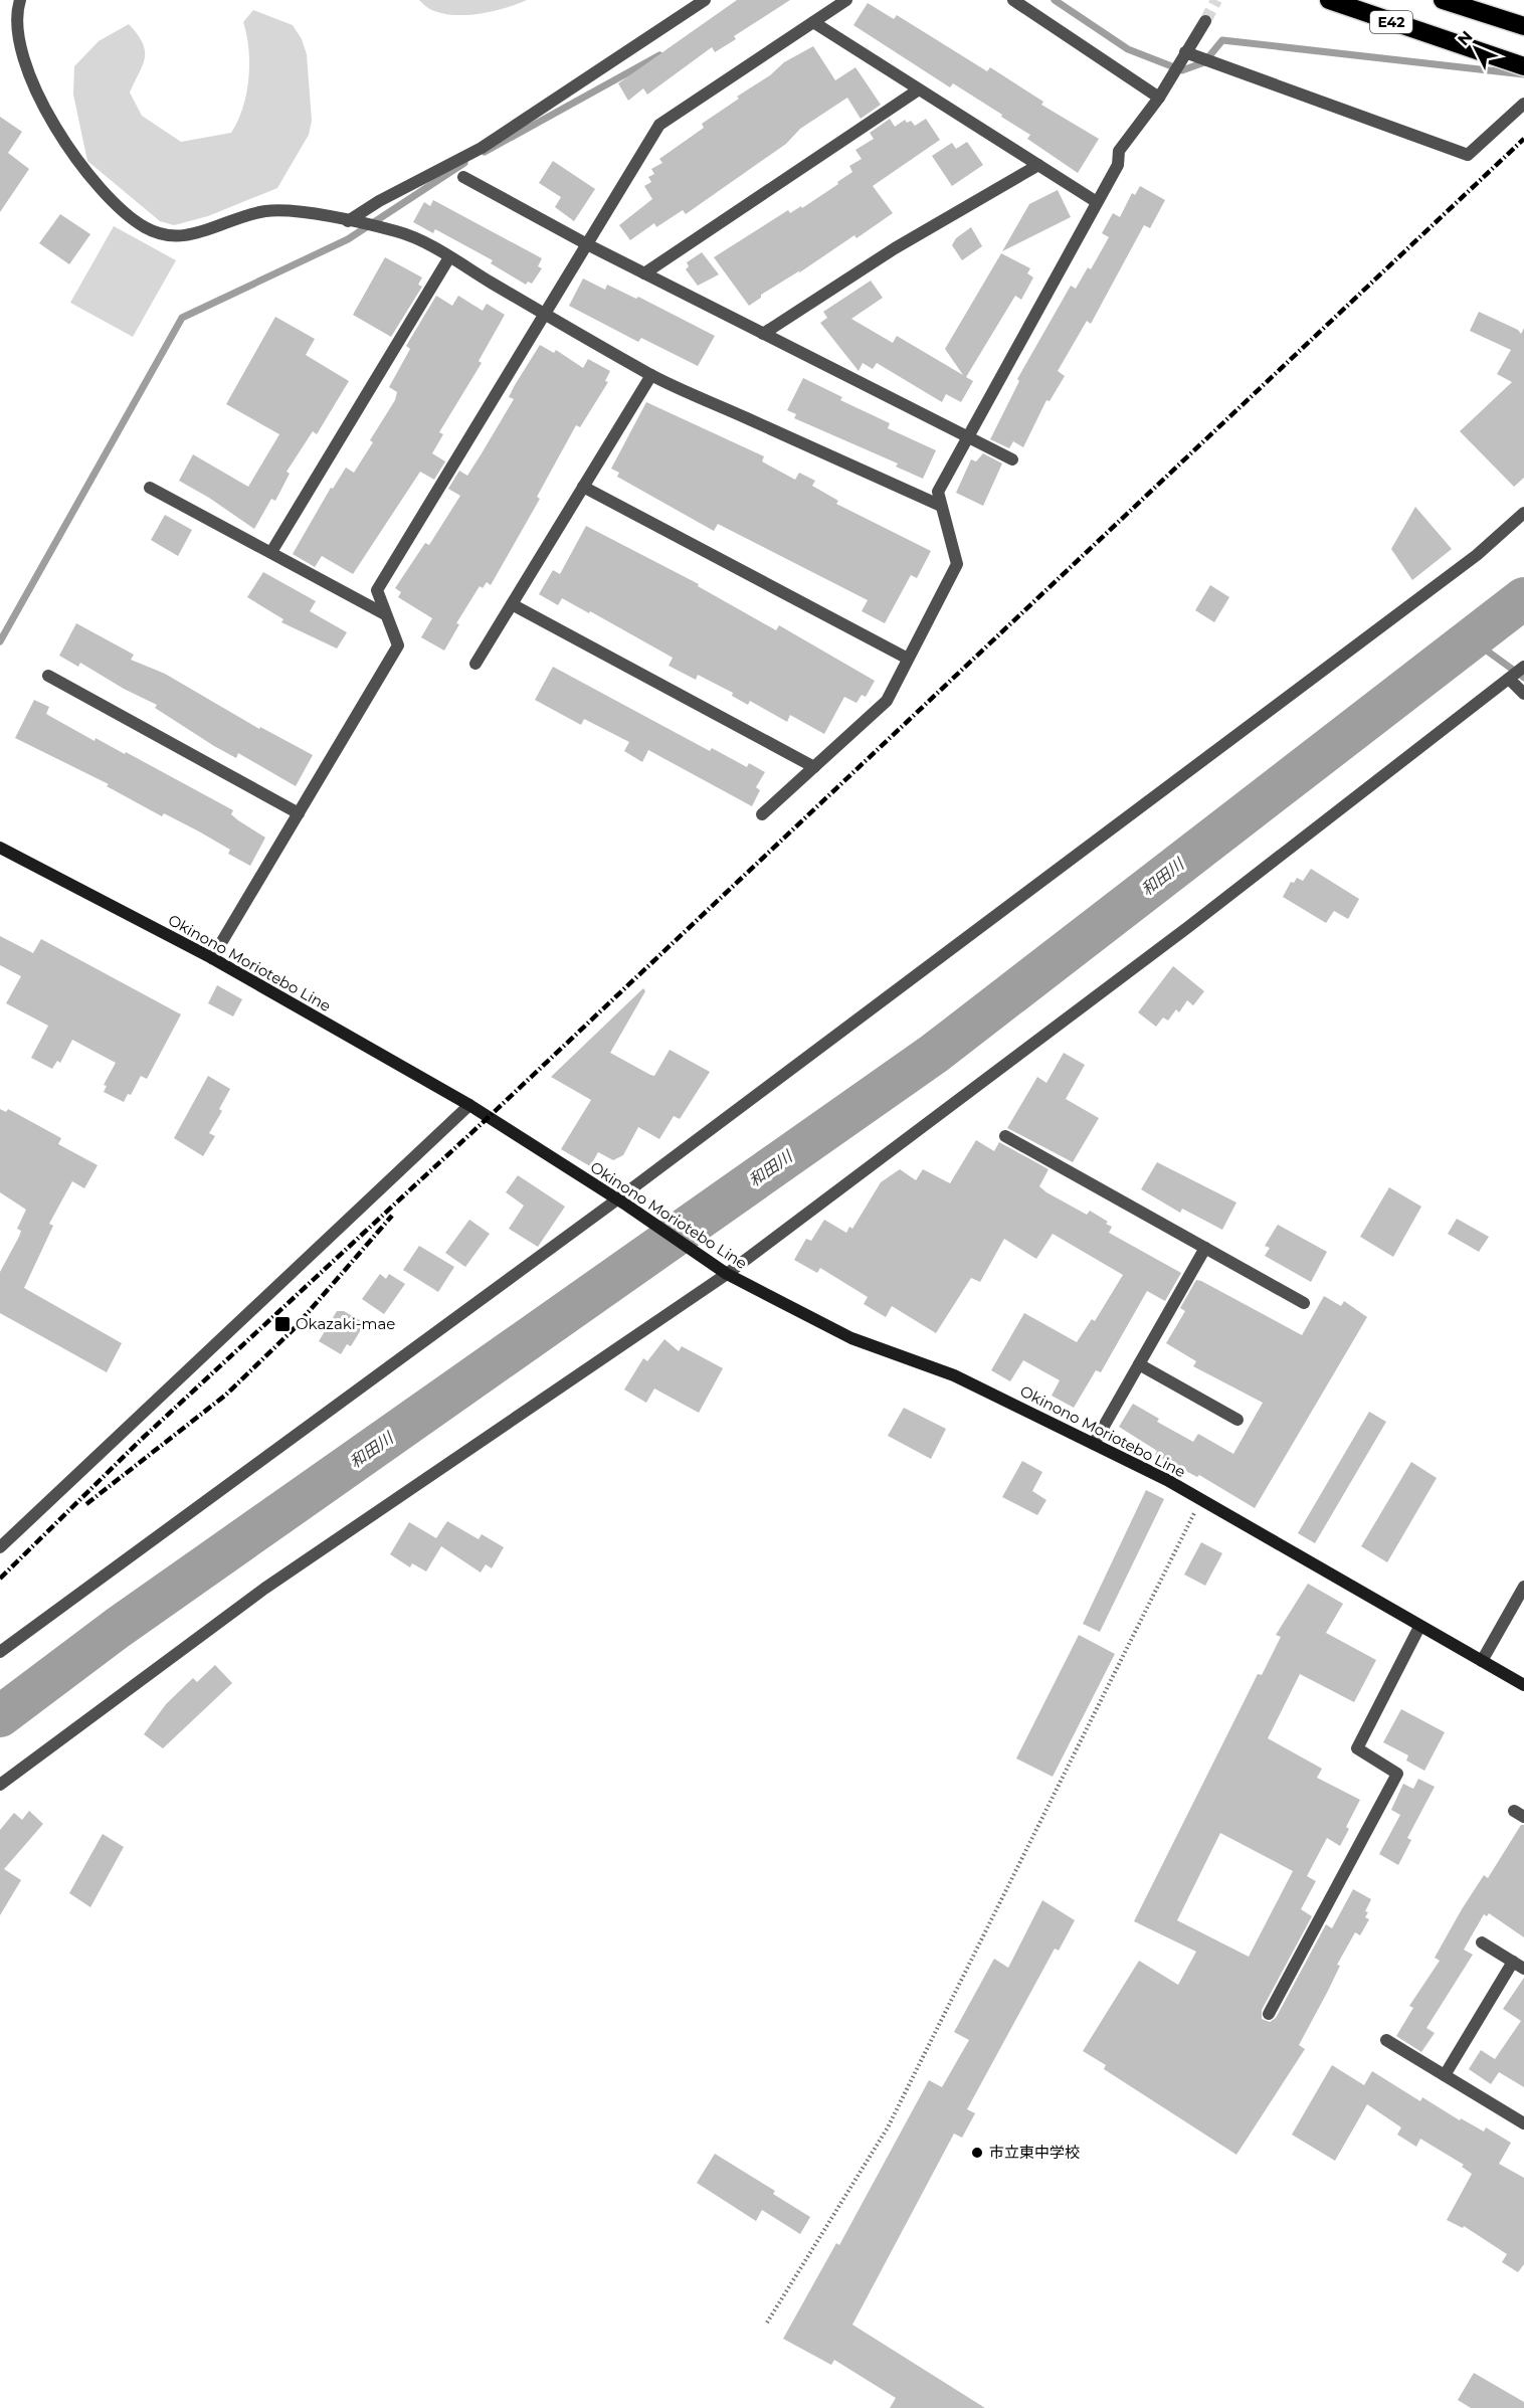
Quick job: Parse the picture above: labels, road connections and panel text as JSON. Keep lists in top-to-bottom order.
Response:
{
  "streets": {
    "highway": ["E42"],
    "main road": ["Okinono Moriotebo Line"]
  },
  "water": ["和田川"],
  "places": {
    "transit": ["Okazaki-mae"],
    "other": ["市立東中学校"]
  },
  "north": "top left"
}
